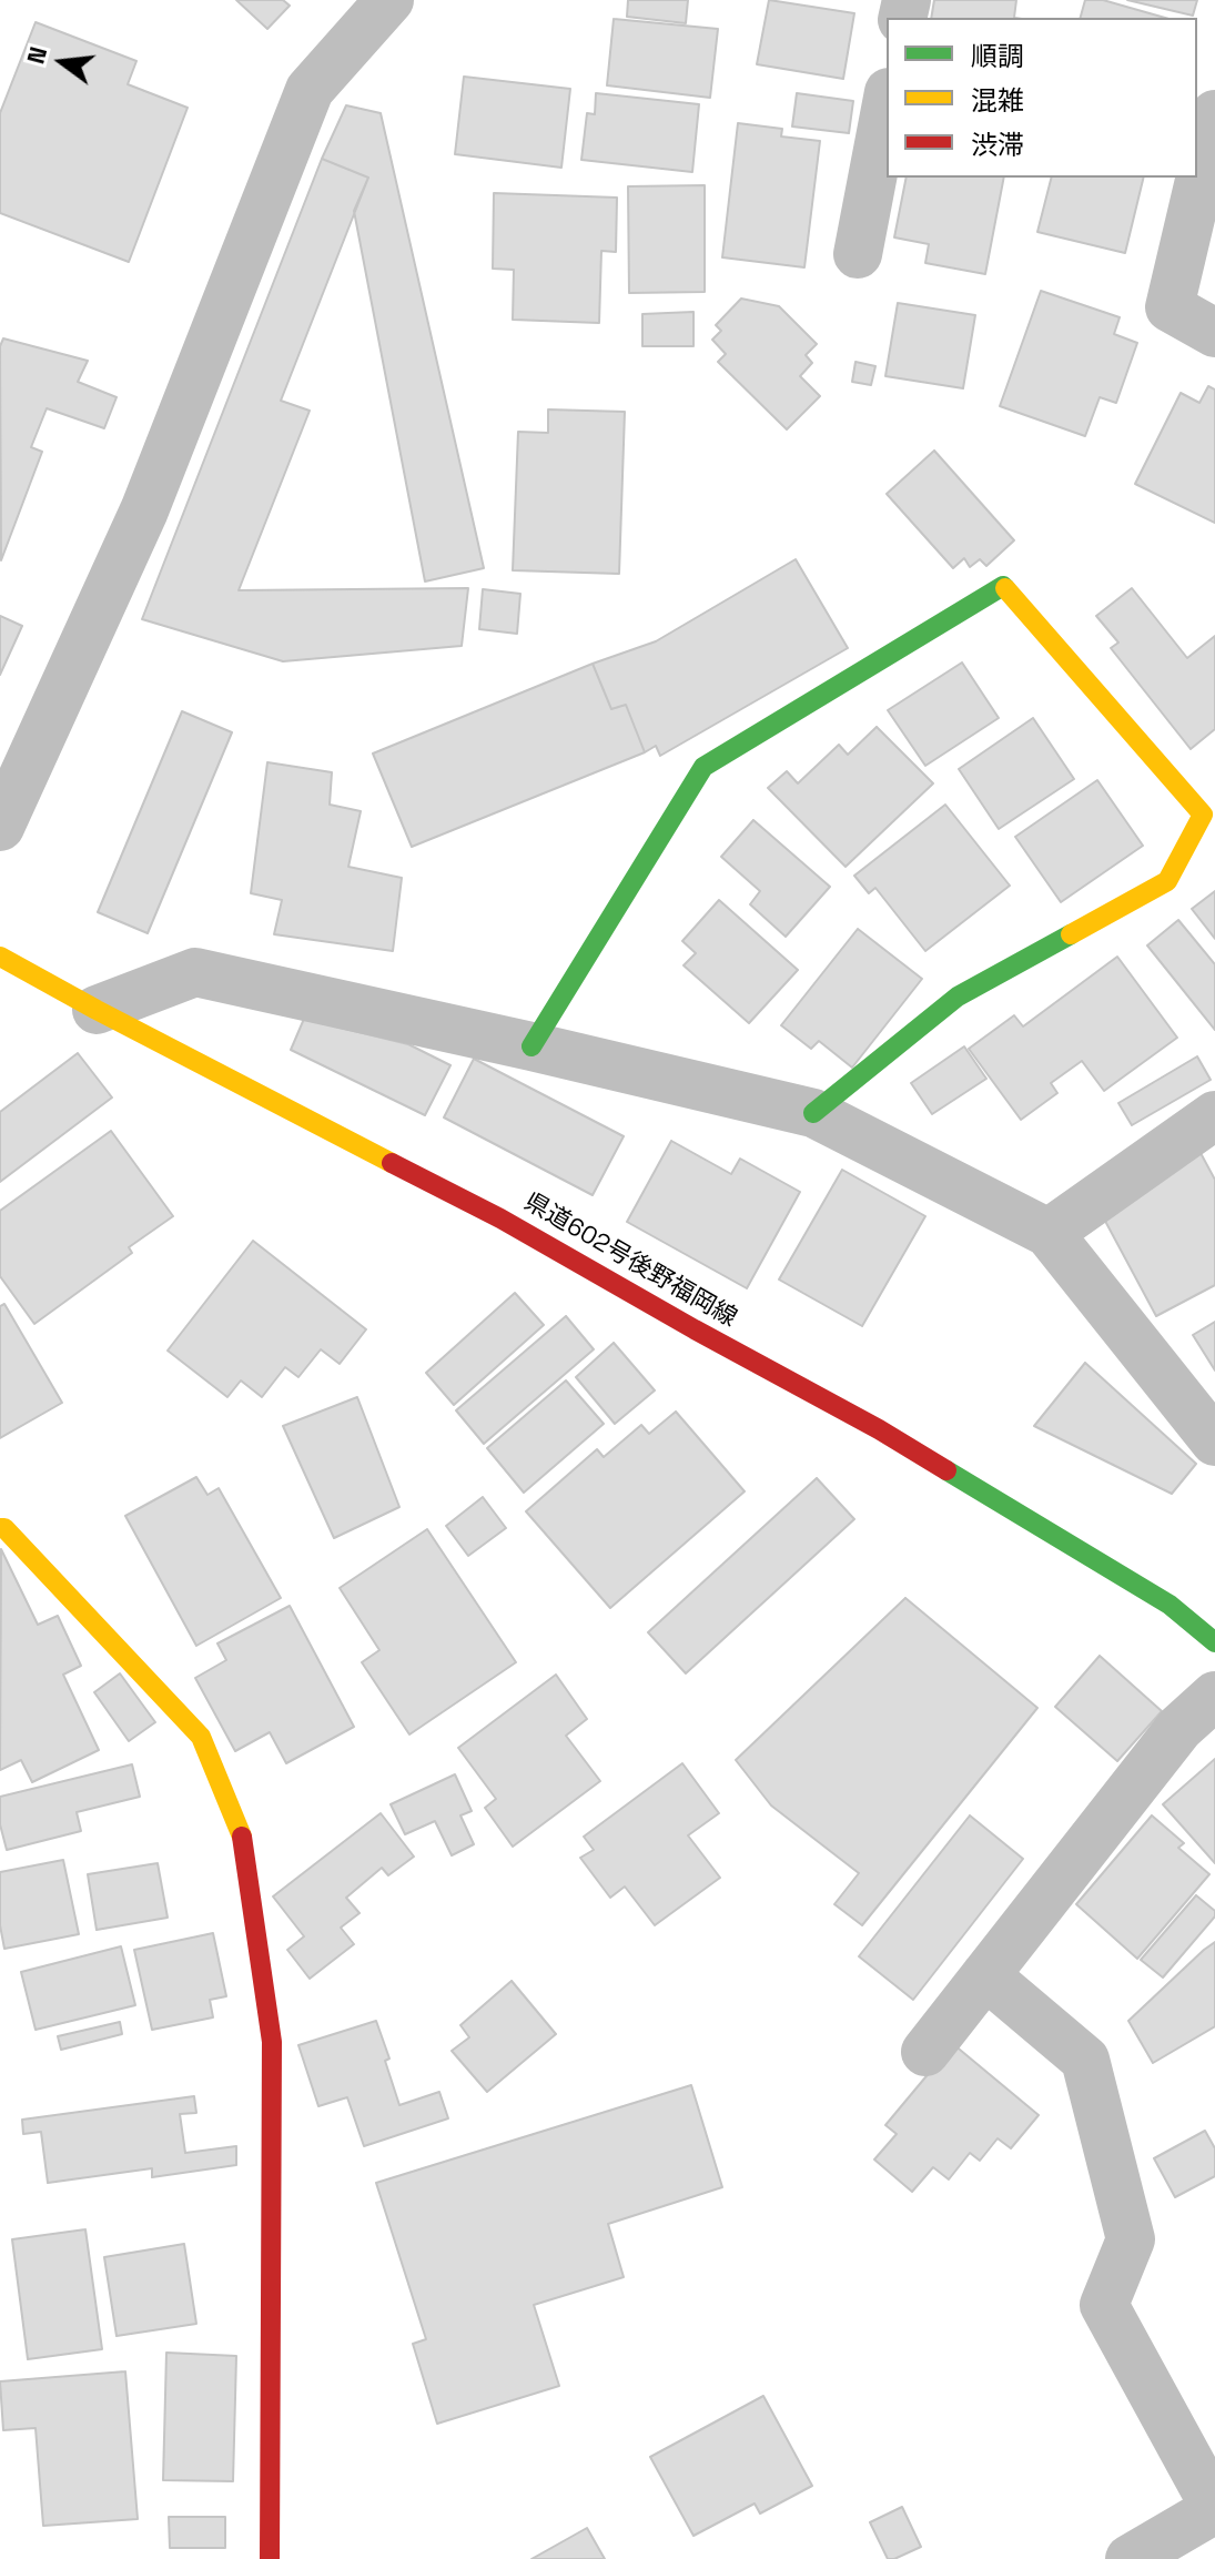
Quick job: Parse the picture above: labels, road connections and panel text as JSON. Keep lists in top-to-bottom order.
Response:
{
  "streets": {
    "street": ["県道602号後野福岡線"]
  },
  "legend": ["順調", "混雑", "渋滞"],
  "north": "left"
}
